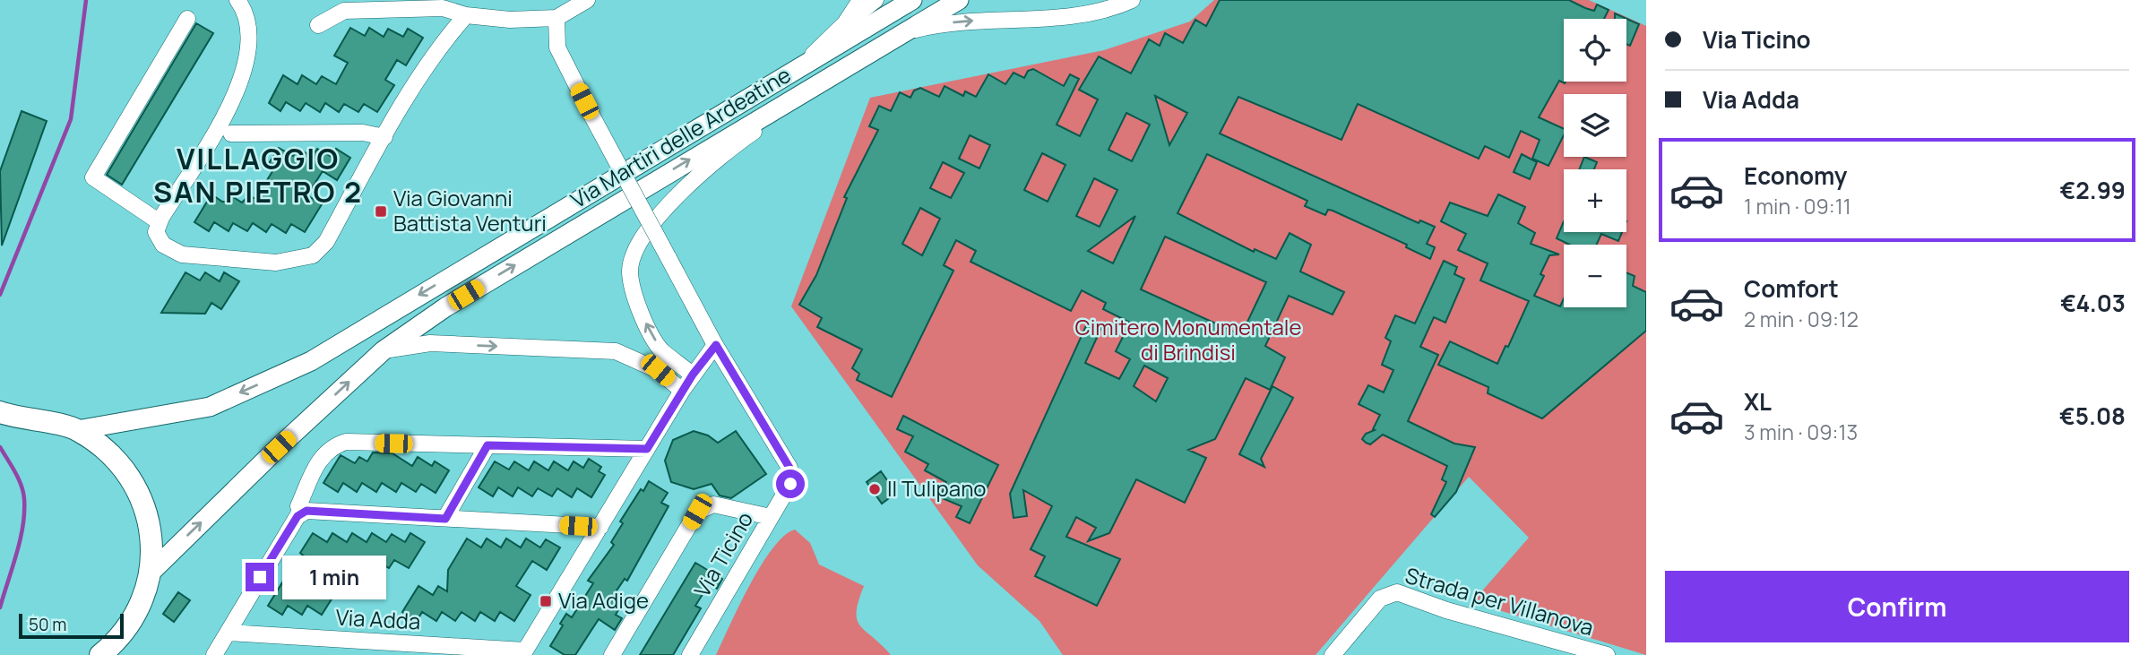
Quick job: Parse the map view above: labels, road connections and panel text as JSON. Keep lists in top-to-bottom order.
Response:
{
  "streets": {
    "street": [
      "Via Martiri delle Ardeatine",
      "Via Ticino",
      "Strada per Villanova",
      "Via Adda"
    ]
  },
  "districts": ["VILLAGGIO SAN PIETRO 2"],
  "parks": ["Cimitero Monumentale di Brindisi"],
  "places": {
    "transit": ["Via Giovanni Battista Venturi", "Via Adige"],
    "other": ["Il Tulipano"]
  },
  "scale_bar": "50 m",
  "page": {
    "banner": ["Via Ticino", "Via Adda"],
    "map_buttons": ["+", "−"],
    "list": [
      {
        "name": "Economy",
        "note": "1 min · 09:11",
        "value": "€2.99"
      },
      {
        "name": "Comfort",
        "note": "2 min · 09:12",
        "value": "€4.03"
      },
      {
        "name": "XL",
        "note": "3 min · 09:13",
        "value": "€5.08"
      }
    ],
    "bubble": "1 min",
    "buttons": "Confirm",
    "scale": "50 m"
  }
}
